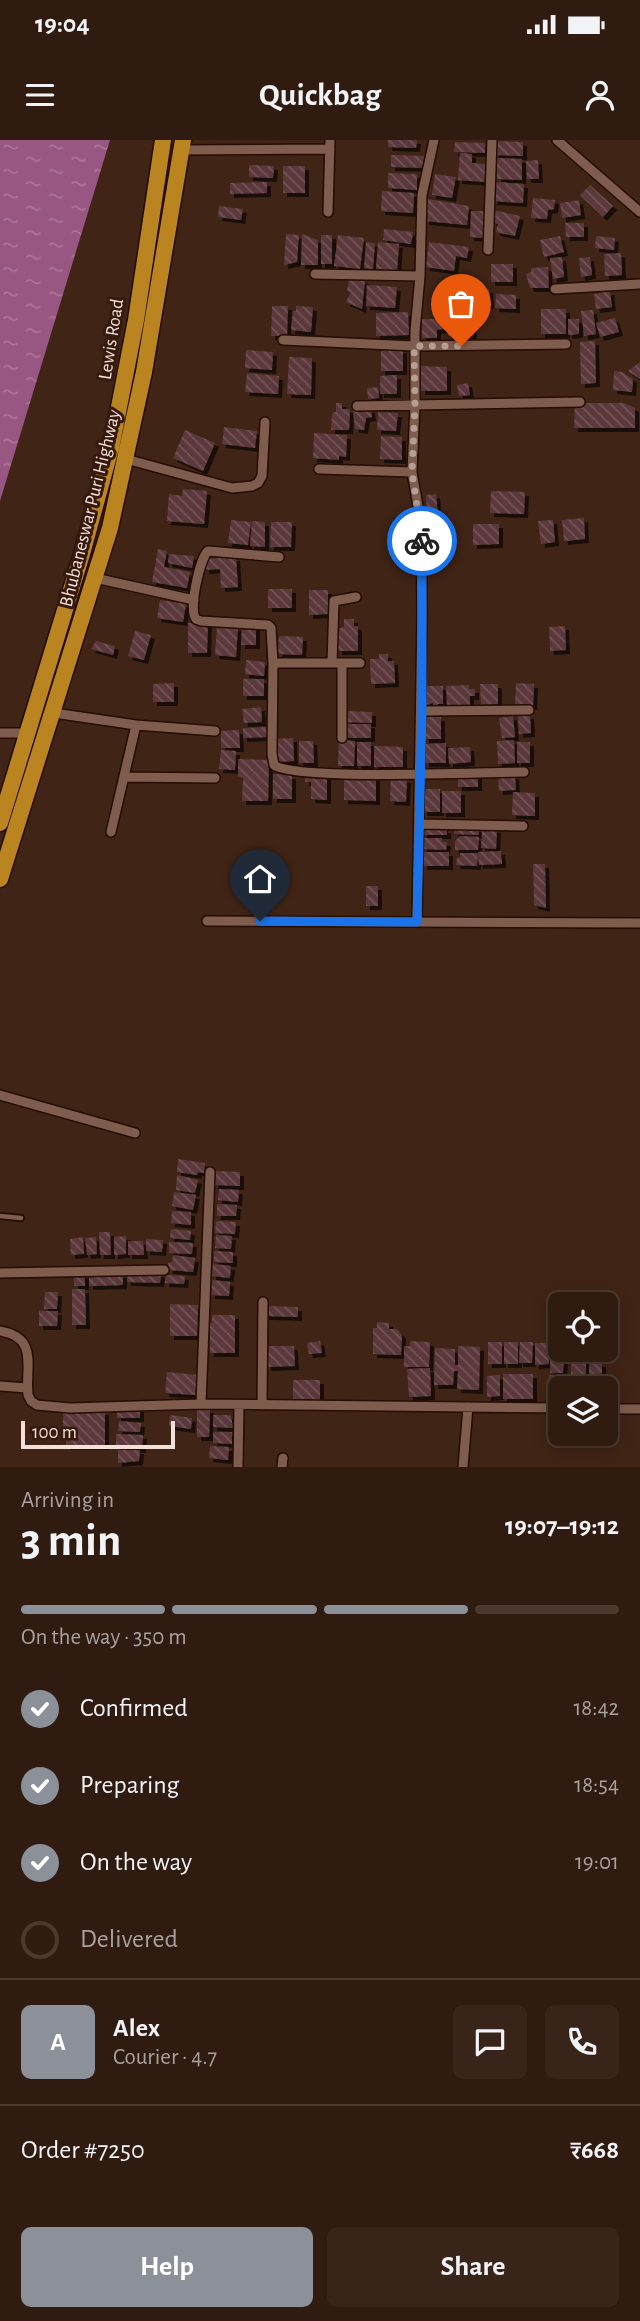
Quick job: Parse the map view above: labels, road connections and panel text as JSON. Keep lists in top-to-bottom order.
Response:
{
  "streets": {
    "highway": ["Lewis Road", "Bhubaneswar Puri Highway"]
  },
  "scale_bar": "100 m",
  "page": {
    "status": "19:04",
    "header": "Quickbag",
    "scale": "100 m",
    "heading": ["3 min", "Arriving in", "19:07–19:12"],
    "panel": [
      "Alex",
      "Courier · 4.7",
      "Order #7250",
      "₹668"
    ],
    "bar": "On the way · 350 m",
    "list": [
      ["Confirmed", "18:42"],
      ["Preparing", "18:54"],
      ["On the way", "19:01"],
      "Delivered"
    ],
    "round": "A",
    "buttons": ["Help", "Share"]
  }
}
